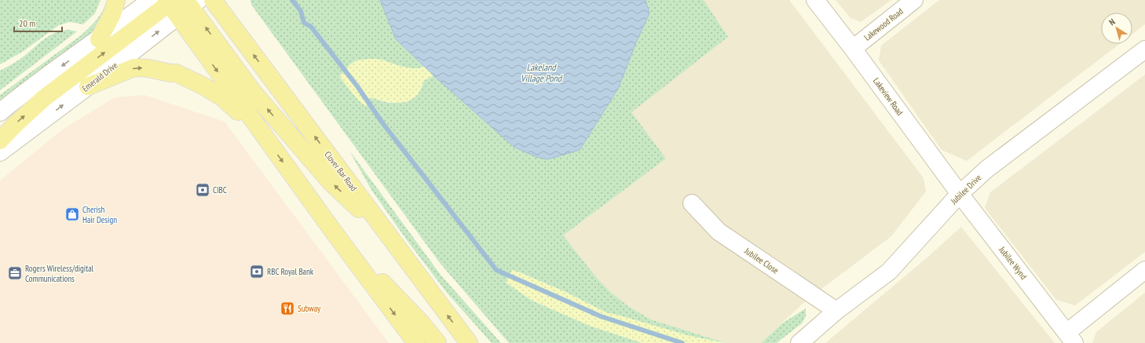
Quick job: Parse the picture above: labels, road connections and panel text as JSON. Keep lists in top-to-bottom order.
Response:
{
  "streets": {
    "main road": ["Clover Bar Road"],
    "street": [
      "Lakewood Road",
      "Emerald Drive",
      "Lakeview Road",
      "Jubilee Drive",
      "Jubilee Close",
      "Jubilee Wynd"
    ]
  },
  "crossings": [
    ["Lakewood Road", "Lakeview Road"],
    ["Lakeview Road", "Jubilee Drive"],
    ["Lakeview Road", "Jubilee Wynd"],
    ["Jubilee Drive", "Jubilee Close"],
    ["Jubilee Drive", "Jubilee Wynd"]
  ],
  "water": ["Lakeland Village Pond"],
  "places": {
    "bank": ["CIBC", "RBC Royal Bank"],
    "shop": ["Cherish Hair Design"],
    "office": ["Rogers Wireless/digital Communications"],
    "restaurant": ["Subway"]
  },
  "scale_bar": "20 m",
  "north": "top left"
}
